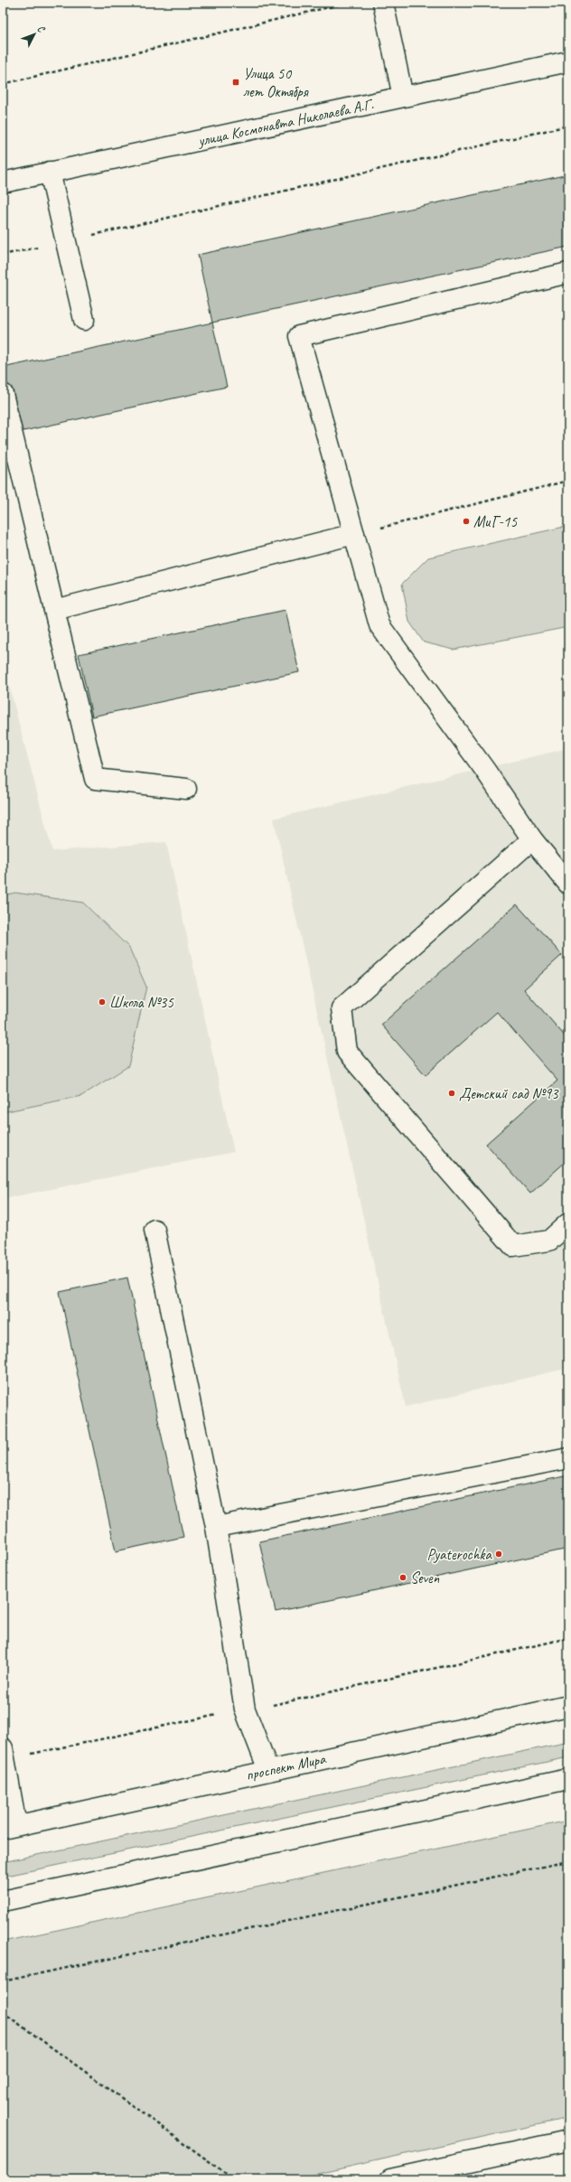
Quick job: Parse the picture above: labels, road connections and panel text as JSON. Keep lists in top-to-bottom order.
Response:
{
  "streets": {
    "main road": ["улица Космонавта Николаева А.Г.", "проспект Мира"]
  },
  "places": {
    "transit": ["Улица 50 лет Октября"],
    "other": [
      "МиГ-15",
      "Школа №35",
      "Детский сад №93",
      "Pyaterochka",
      "Seven"
    ]
  },
  "north": "top right"
}
